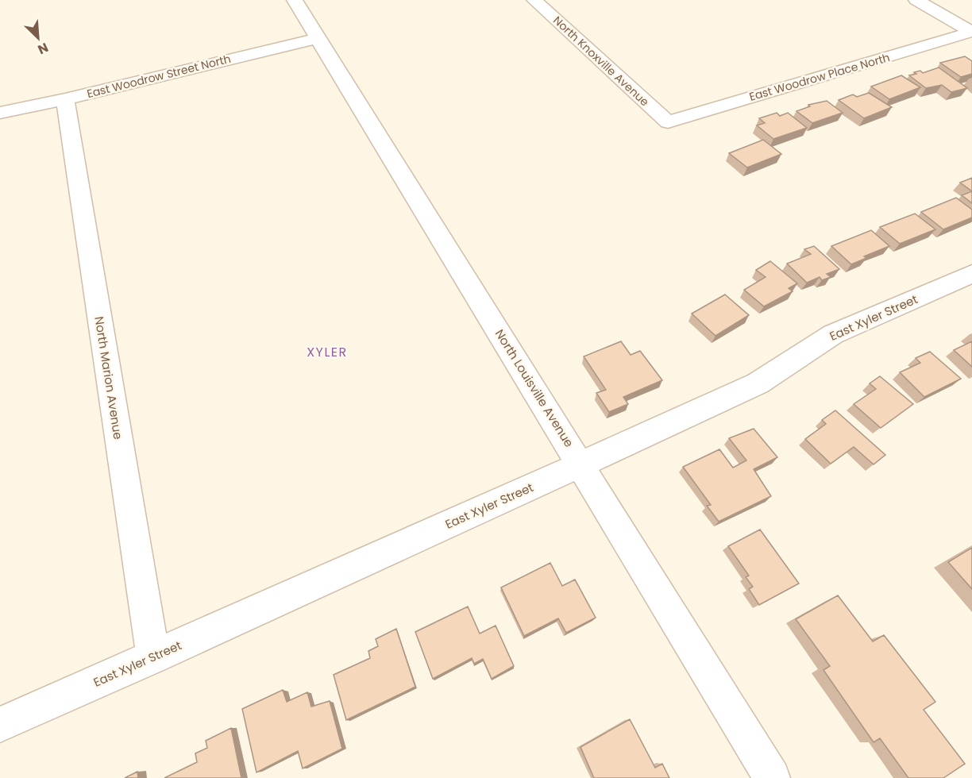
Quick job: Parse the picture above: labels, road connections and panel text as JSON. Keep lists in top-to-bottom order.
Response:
{
  "streets": {
    "street": [
      "North Knoxville Avenue",
      "East Woodrow Street North",
      "East Woodrow Place North",
      "East Xyler Street",
      "North Marion Avenue",
      "North Louisville Avenue"
    ]
  },
  "crossings": [
    ["North Knoxville Avenue", "East Woodrow Place North"],
    ["East Woodrow Street North", "North Marion Avenue"],
    ["East Woodrow Street North", "North Louisville Avenue"],
    ["East Xyler Street", "North Marion Avenue"],
    ["East Xyler Street", "North Louisville Avenue"]
  ],
  "districts": ["XYLER"],
  "north": "bottom right"
}
